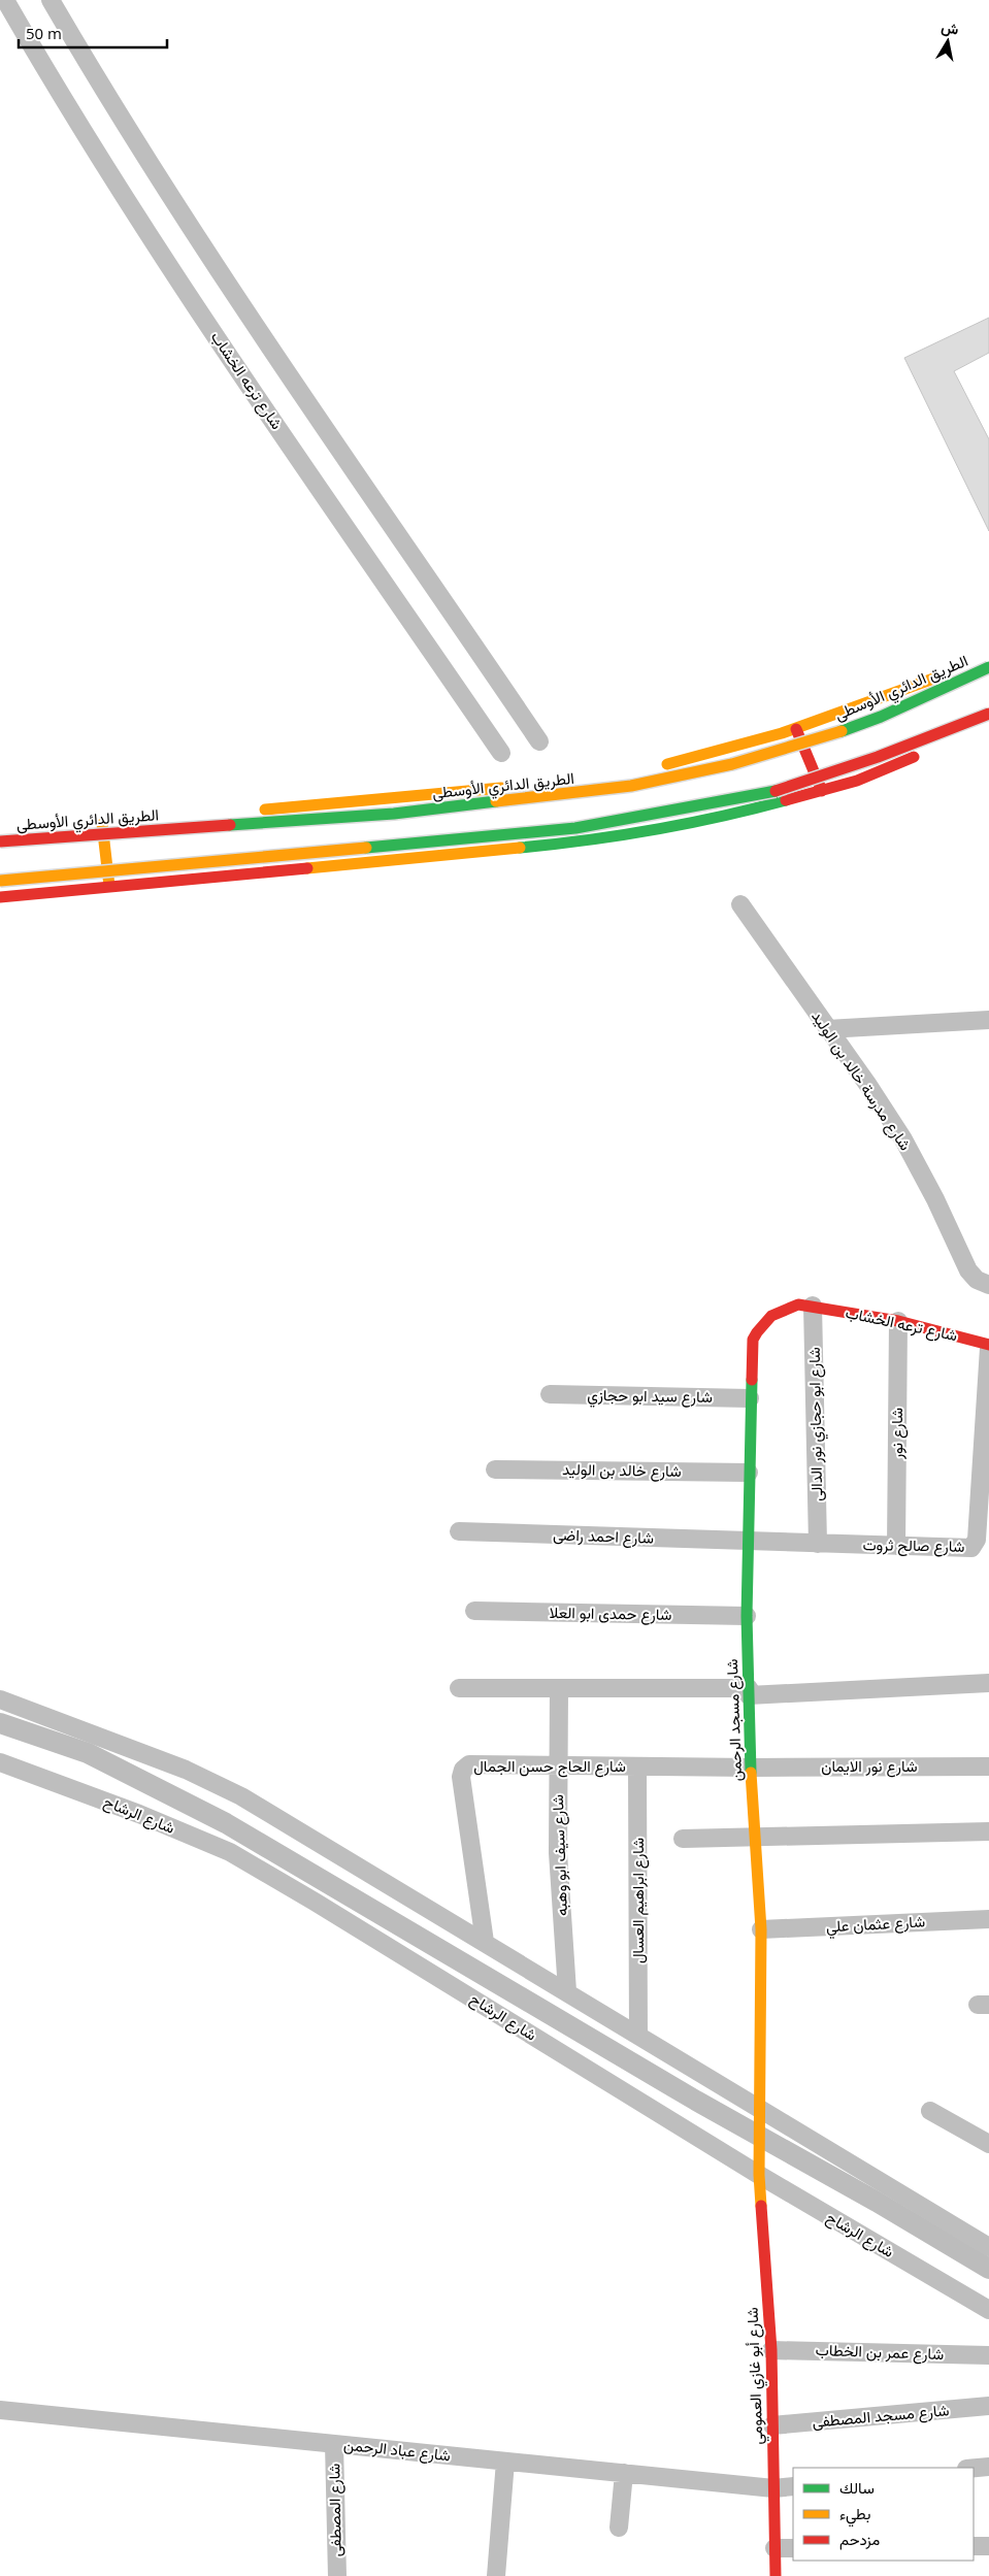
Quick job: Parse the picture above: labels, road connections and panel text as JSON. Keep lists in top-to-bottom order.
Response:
{
  "streets": {
    "main road": [
      "شارع ترعه الخشاب",
      "الطريق الدائري الأوسطى",
      "شارع مسجد الرحمن",
      "شارع أبو غازي العمومي"
    ],
    "street": [
      "شارع مدرسة خالد بن الوليد",
      "شارع سيد ابو حجازي",
      "شارع ابو حجازي نور الدالى",
      "شارع نور",
      "شارع خالد بن الوليد",
      "شارع احمد راضى",
      "شارع صالح ثروت",
      "شارع حمدى ابو العلا",
      "شارع الحاج حسن الجمال",
      "شارع نور الايمان",
      "شارع الرشاح",
      "شارع سيف ابو وهبه",
      "شارع ابراهيم العسال",
      "شارع عثمان علي",
      "شارع عمر بن الخطاب",
      "شارع مسجد المصطفى",
      "شارع عباد الرحمن",
      "شارع المصطفى"
    ]
  },
  "crossings": [
    ["شارع ترعه الخشاب", "شارع ابو حجازي نور الدالى"],
    ["شارع ترعه الخشاب", "شارع نور"],
    ["شارع ترعه الخشاب", "شارع صالح ثروت"],
    ["شارع ترعه الخشاب", "شارع مسجد الرحمن"],
    ["شارع سيد ابو حجازي", "شارع مسجد الرحمن"],
    ["شارع ابو حجازي نور الدالى", "شارع صالح ثروت"],
    ["شارع ابو حجازي نور الدالى", "شارع مسجد الرحمن"],
    ["شارع نور", "شارع صالح ثروت"],
    ["شارع خالد بن الوليد", "شارع مسجد الرحمن"],
    ["شارع احمد راضى", "شارع صالح ثروت"],
    ["شارع احمد راضى", "شارع مسجد الرحمن"],
    ["شارع صالح ثروت", "شارع مسجد الرحمن"],
    ["شارع حمدى ابو العلا", "شارع مسجد الرحمن"],
    ["شارع مسجد الرحمن", "شارع الحاج حسن الجمال"],
    ["شارع مسجد الرحمن", "شارع نور الايمان"],
    ["شارع مسجد الرحمن", "شارع الرشاح"],
    ["شارع مسجد الرحمن", "شارع عثمان علي"],
    ["شارع مسجد الرحمن", "شارع أبو غازي العمومي"],
    ["شارع الحاج حسن الجمال", "شارع نور الايمان"],
    ["شارع الحاج حسن الجمال", "شارع سيف ابو وهبه"],
    ["شارع الحاج حسن الجمال", "شارع ابراهيم العسال"],
    ["شارع الرشاح", "شارع أبو غازي العمومي"],
    ["شارع عمر بن الخطاب", "شارع أبو غازي العمومي"],
    ["شارع أبو غازي العمومي", "شارع مسجد المصطفى"],
    ["شارع أبو غازي العمومي", "شارع عباد الرحمن"],
    ["شارع عباد الرحمن", "شارع المصطفى"]
  ],
  "legend": ["سالك", "بطيء", "مزدحم"],
  "scale_bar": "50 m",
  "north": "top"
}
